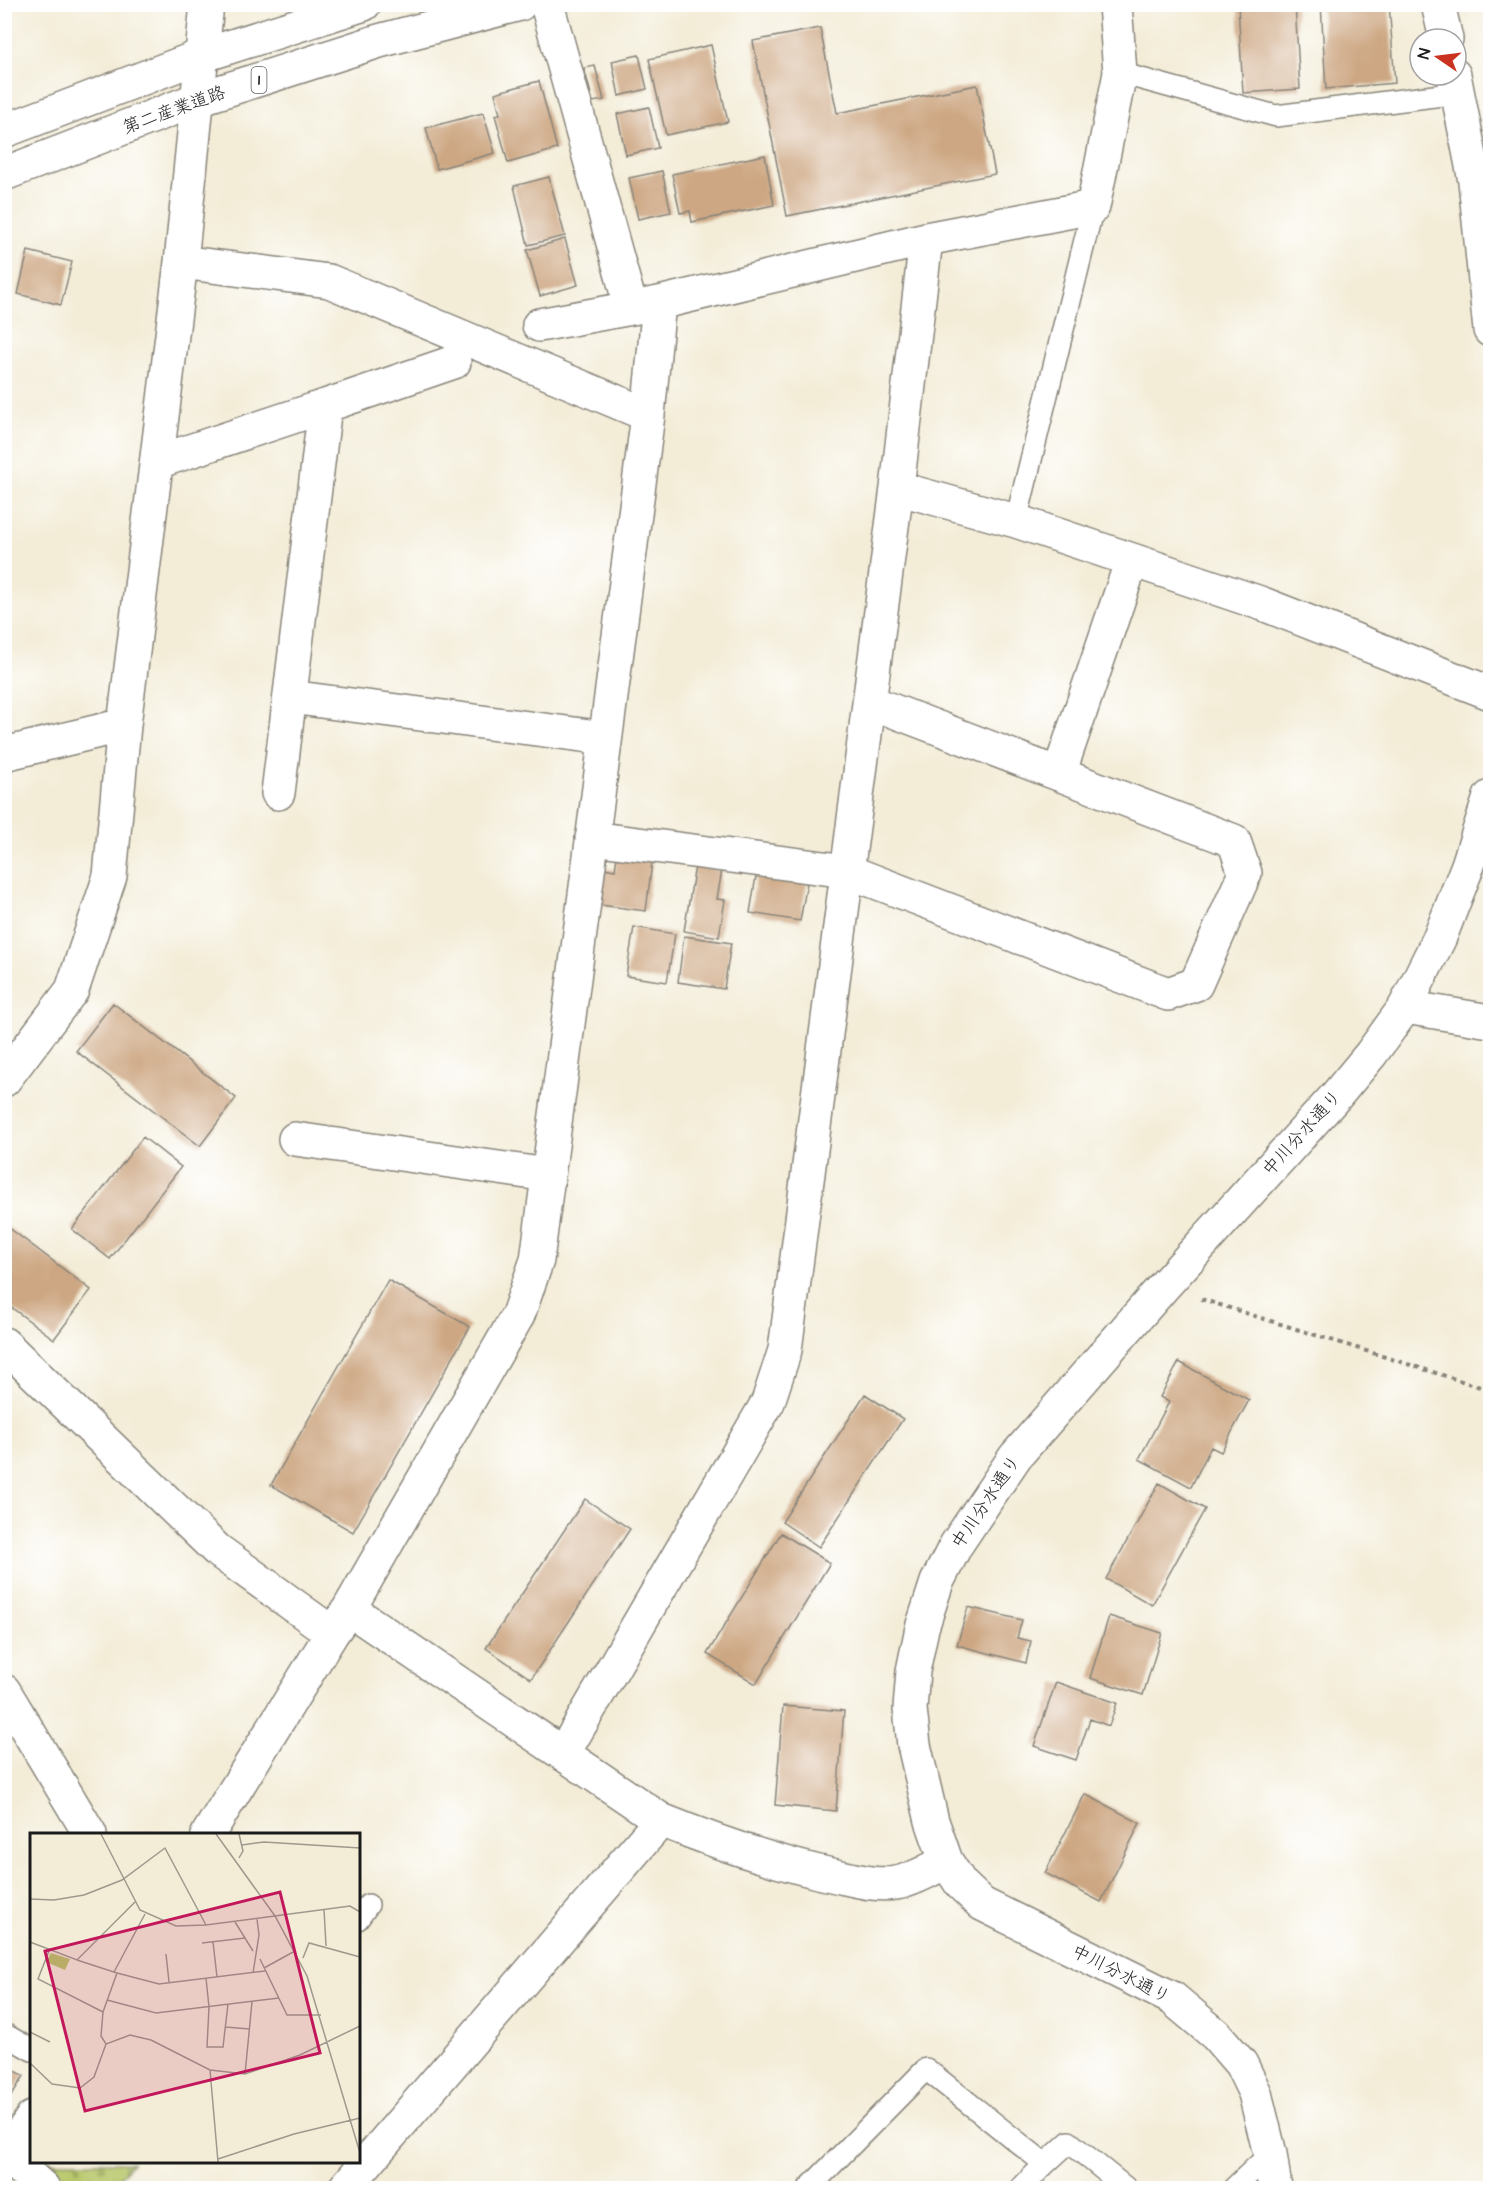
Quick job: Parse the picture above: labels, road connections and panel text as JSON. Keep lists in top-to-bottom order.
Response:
{
  "streets": {
    "street": ["1", "第二産業道路", "中川分水通り"]
  },
  "north": "left"
}
